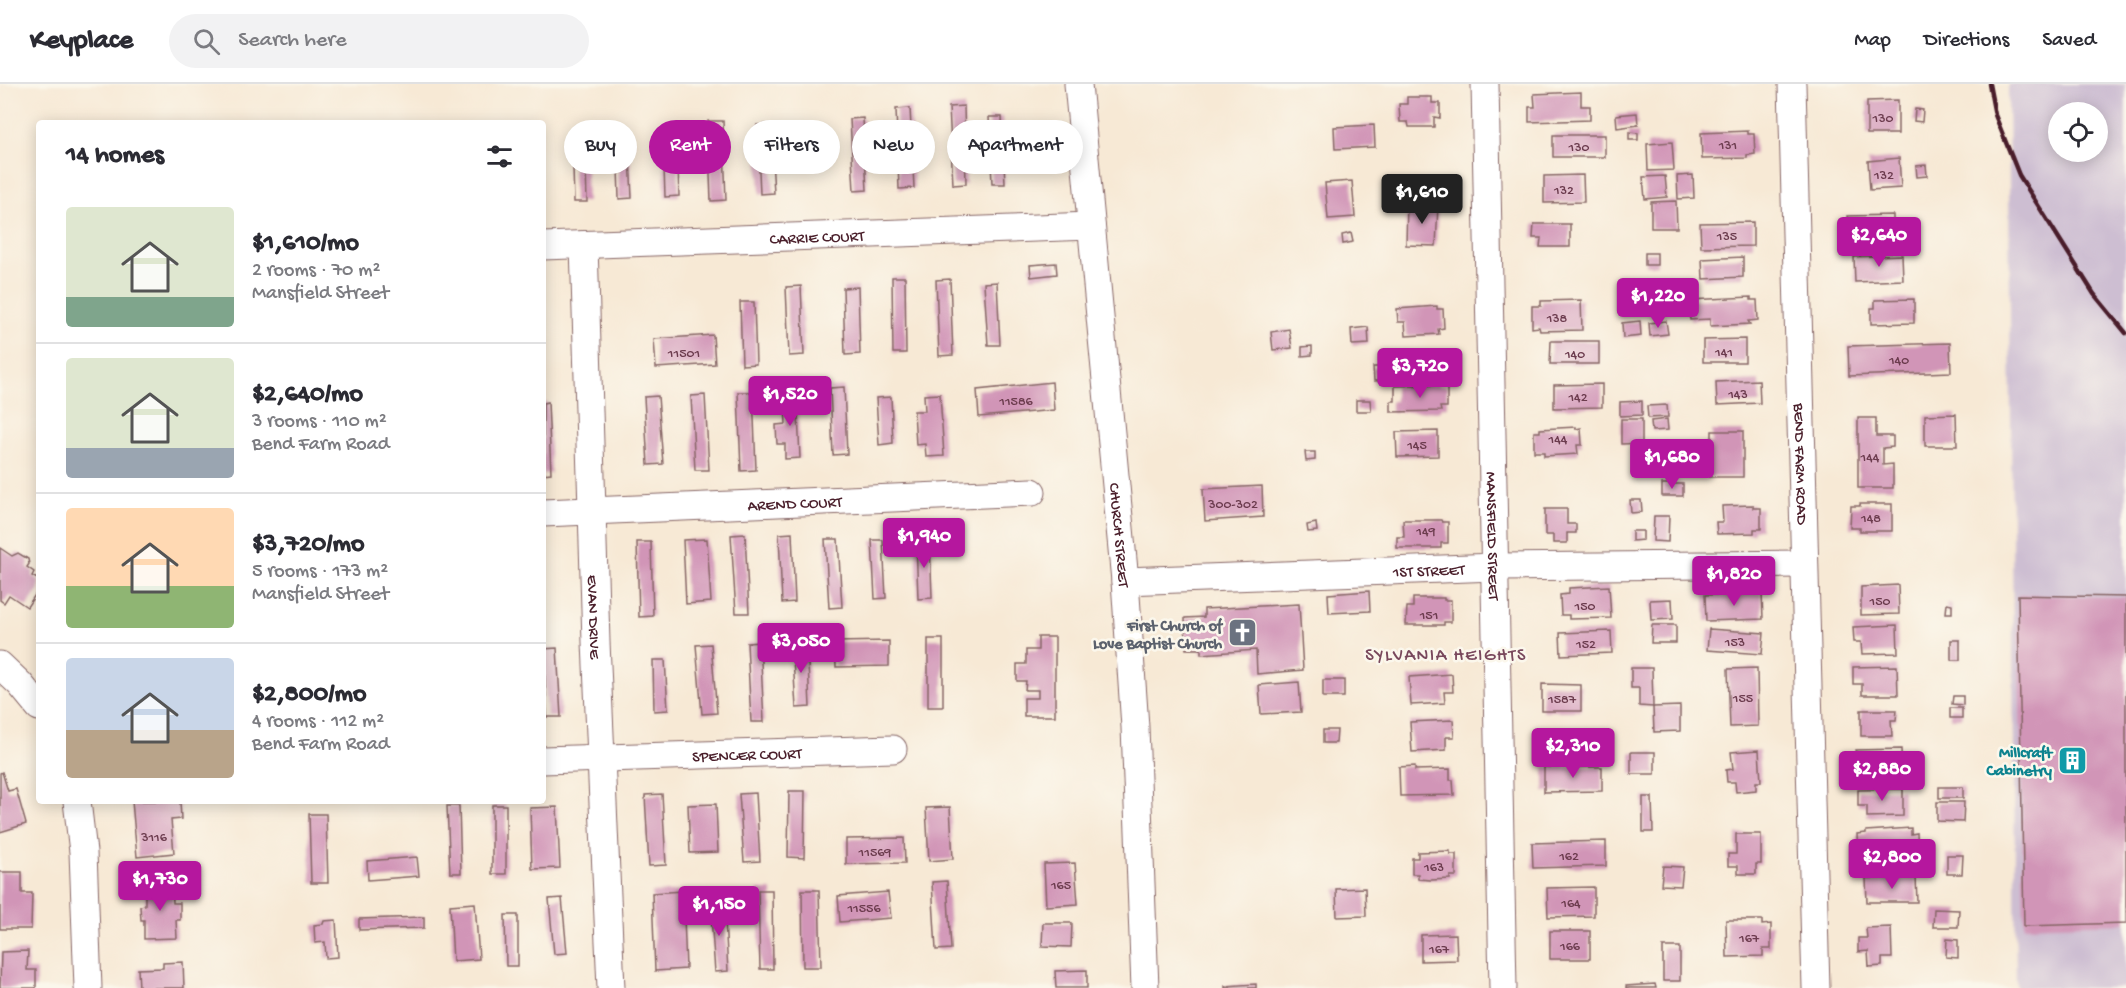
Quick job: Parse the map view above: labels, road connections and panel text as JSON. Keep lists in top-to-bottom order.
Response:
{
  "streets": {
    "street": [
      "CARRIE COURT",
      "BEND FARM ROAD",
      "AREND COURT",
      "CHURCH STREET",
      "MANSFIELD STREET",
      "1ST STREET",
      "EVAN DRIVE",
      "SPENCER COURT"
    ]
  },
  "crossings": [
    ["CARRIE COURT", "CHURCH STREET"],
    ["CARRIE COURT", "EVAN DRIVE"],
    ["BEND FARM ROAD", "1ST STREET"],
    ["AREND COURT", "EVAN DRIVE"],
    ["CHURCH STREET", "1ST STREET"],
    ["MANSFIELD STREET", "1ST STREET"],
    ["EVAN DRIVE", "SPENCER COURT"]
  ],
  "districts": ["SYLVANIA HEIGHTS"],
  "places": {
    "church": ["First Church of Love Baptist Church"],
    "building": ["Millcraft Cabinetry"]
  },
  "house_numbers": [
    "130",
    "131",
    "130",
    "132",
    "132",
    "135",
    "138",
    "141",
    "11501",
    "140",
    "140",
    "143",
    "142",
    "11586",
    "144",
    "145",
    "144",
    "300-302",
    "148",
    "149",
    "150",
    "150",
    "151",
    "153",
    "152",
    "155",
    "1587",
    "3116",
    "11569",
    "162",
    "163",
    "165",
    "164",
    "11556",
    "167",
    "166",
    "167"
  ],
  "page": {
    "header": "Keyplace",
    "search": "Search here",
    "nav": ["Map", "Directions", "Saved"],
    "chip": [
      "Buy",
      "Rent",
      "Filters",
      "New",
      "Apartment"
    ],
    "heading": "14 homes",
    "price": [
      "$1,610",
      "$2,640",
      "$1,220",
      "$3,720",
      "$1,520",
      "$1,680",
      "$1,940",
      "$1,820",
      "$3,050",
      "$2,310",
      "$2,880",
      "$2,800",
      "$1,730",
      "$1,150"
    ],
    "list": [
      {
        "name": "$1,610/mo",
        "note": "2 rooms · 70 m² · Mansfield Street"
      },
      {
        "name": "$2,640/mo",
        "note": "3 rooms · 110 m² · Bend Farm Road"
      },
      {
        "name": "$3,720/mo",
        "note": "5 rooms · 173 m² · Mansfield Street"
      },
      {
        "name": "$2,800/mo",
        "note": "4 rooms · 112 m² · Bend Farm Road"
      }
    ]
  }
}
